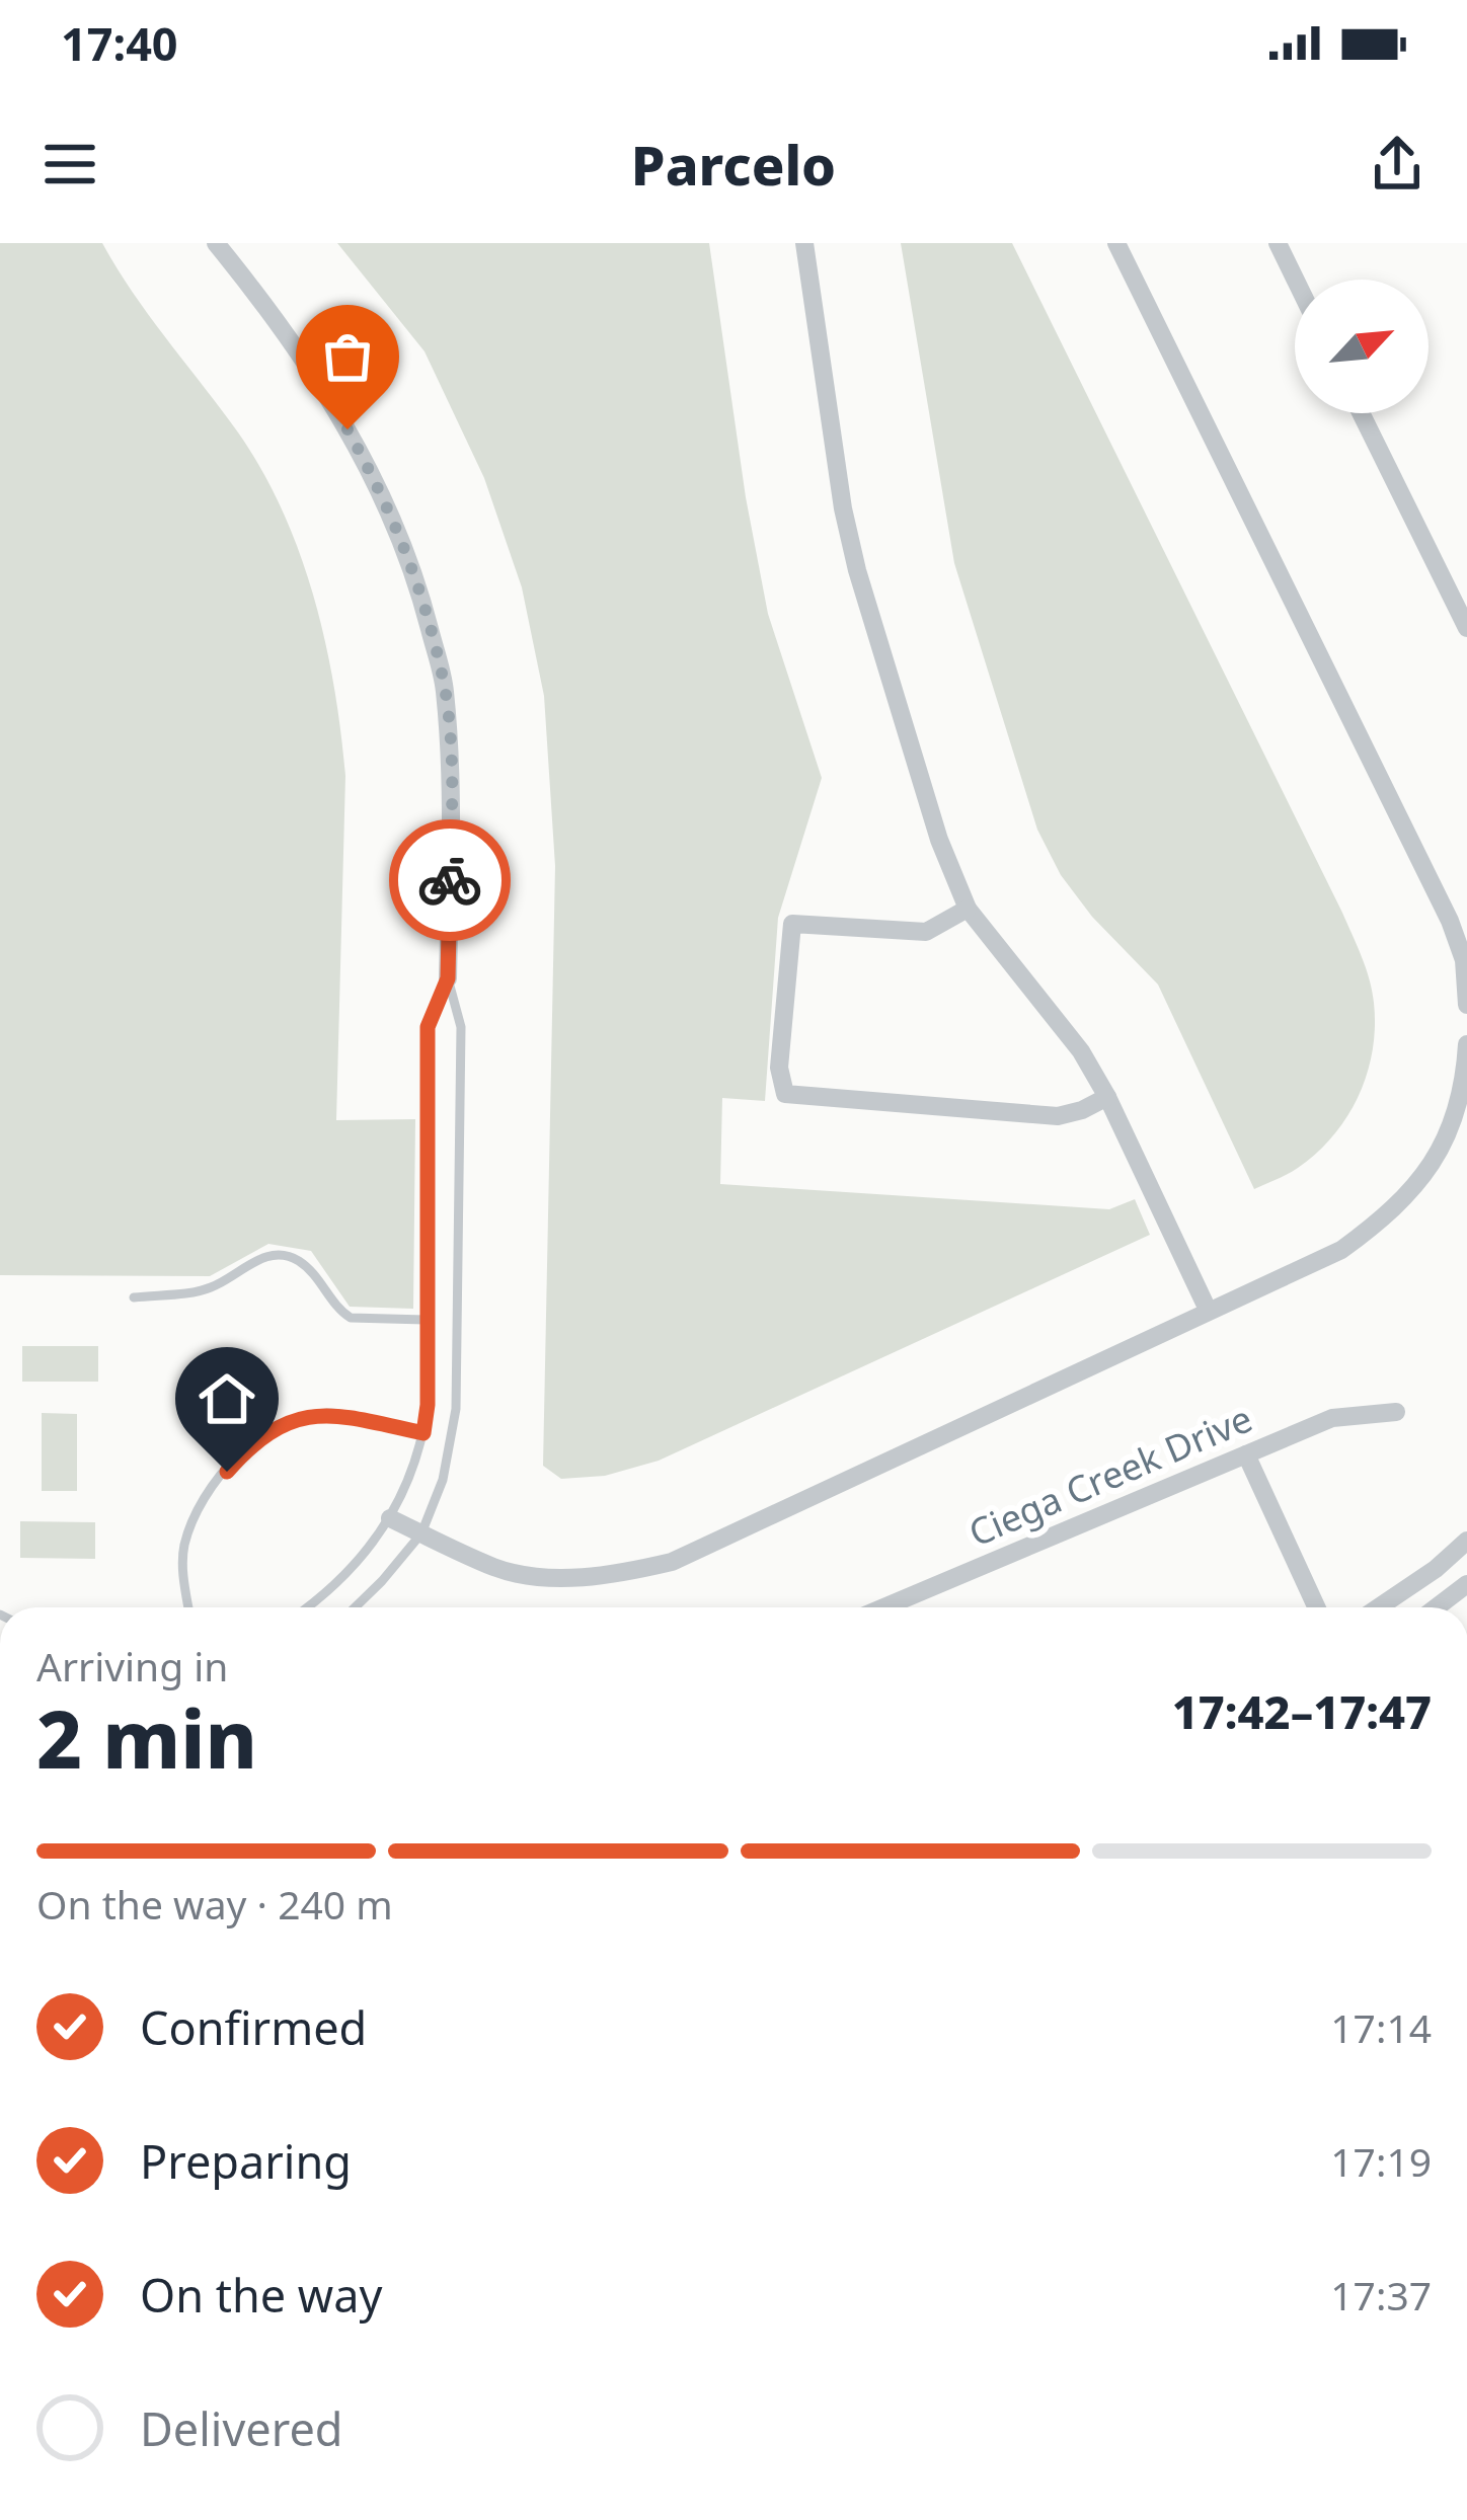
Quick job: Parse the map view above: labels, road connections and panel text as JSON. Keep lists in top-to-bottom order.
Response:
{
  "streets": {
    "street": ["Ciega Creek Drive"]
  },
  "north": "top right",
  "page": {
    "status": "17:40",
    "header": "Parcelo",
    "heading": ["2 min", "Arriving in", "17:42–17:47"],
    "bar": "On the way · 240 m",
    "list": [
      ["Confirmed", "17:14"],
      ["Preparing", "17:19"],
      ["On the way", "17:37"],
      "Delivered"
    ]
  }
}
